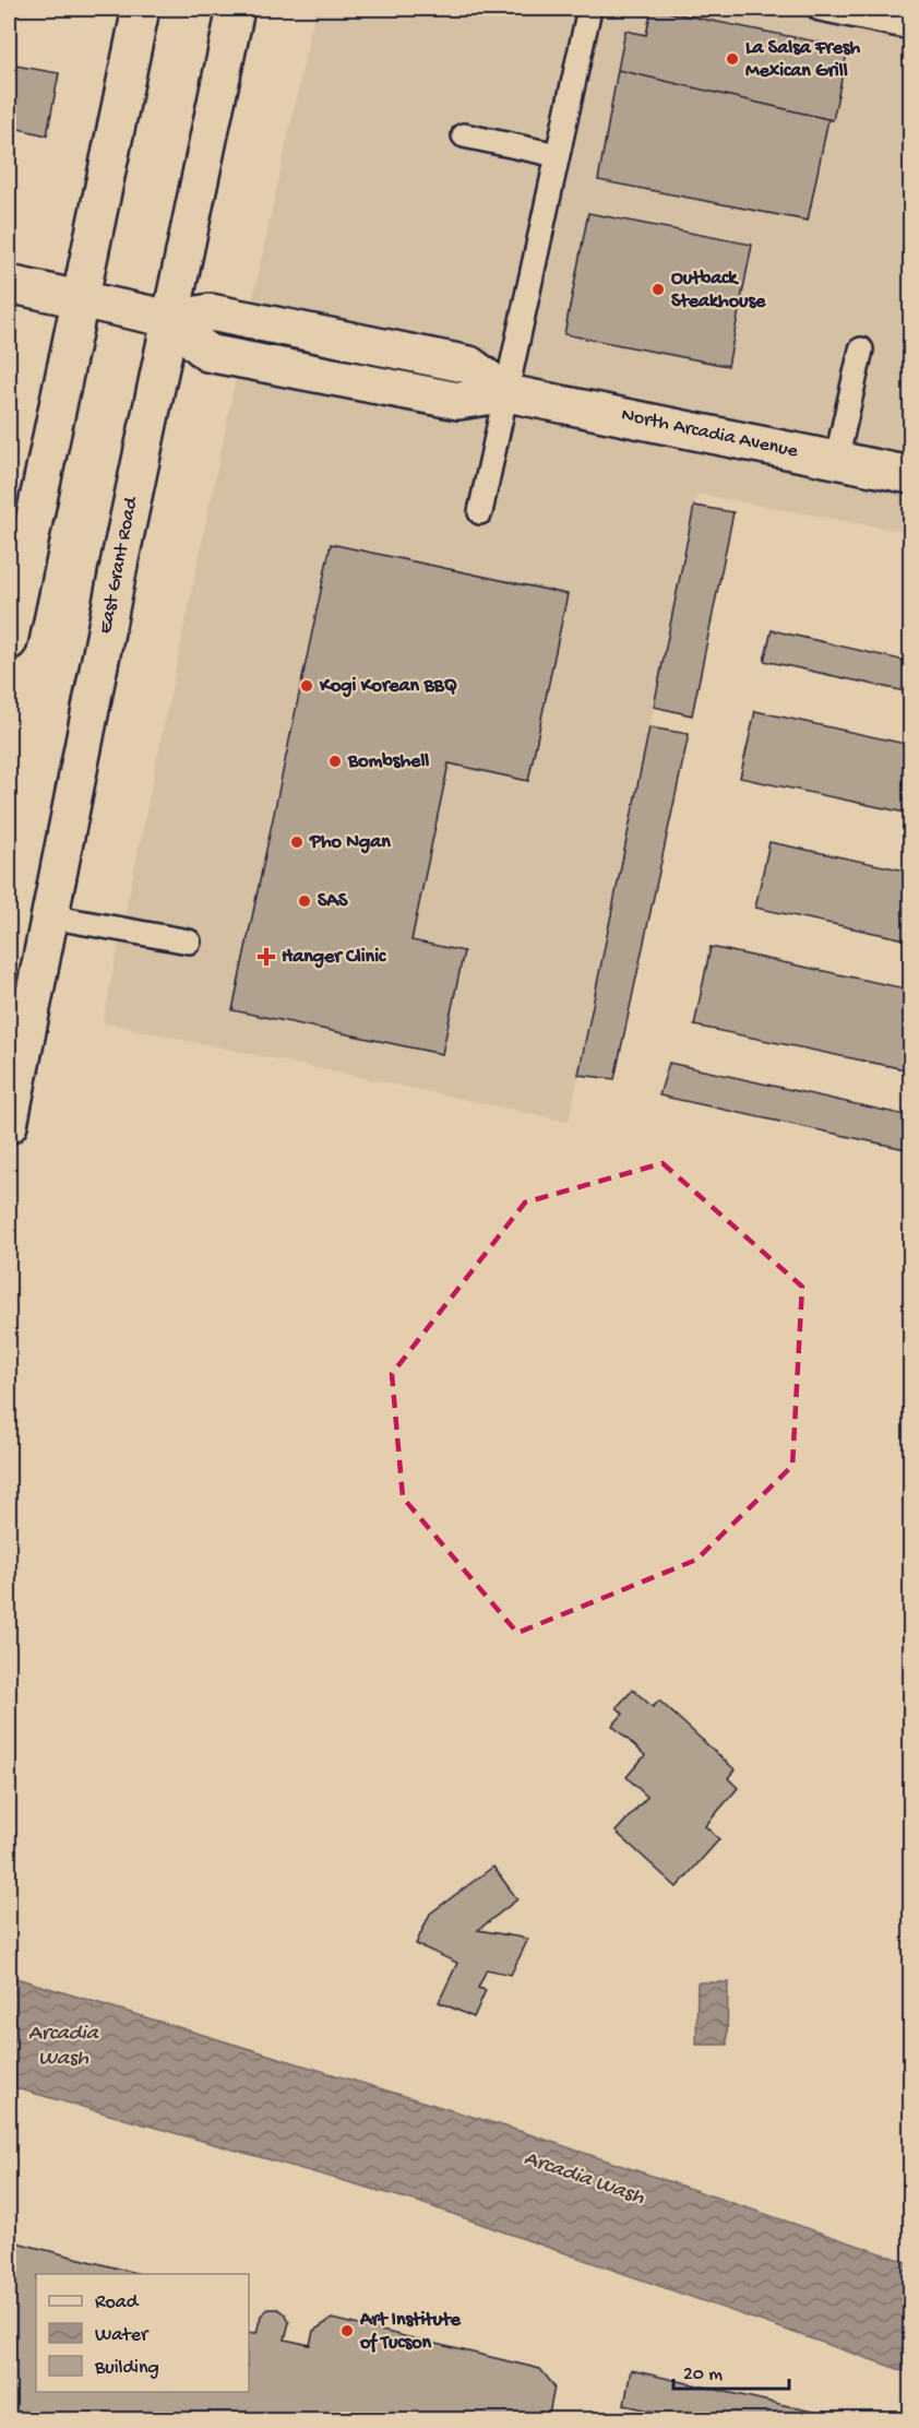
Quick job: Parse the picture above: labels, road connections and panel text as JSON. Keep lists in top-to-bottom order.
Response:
{
  "streets": {
    "main road": ["North Arcadia Avenue", "East Grant Road"]
  },
  "crossings": [
    ["North Arcadia Avenue", "East Grant Road"]
  ],
  "water": ["Arcadia Wash"],
  "places": {
    "other": [
      "La Salsa Fresh Mexican Grill",
      "Outback Steakhouse",
      "Kogi Korean BBQ",
      "Bombshell",
      "Pho Ngan",
      "SAS",
      "Art Institute of Tucson"
    ],
    "health": ["Hanger Clinic"]
  },
  "legend": ["Road", "Water", "Building"],
  "scale_bar": "20 m"
}
